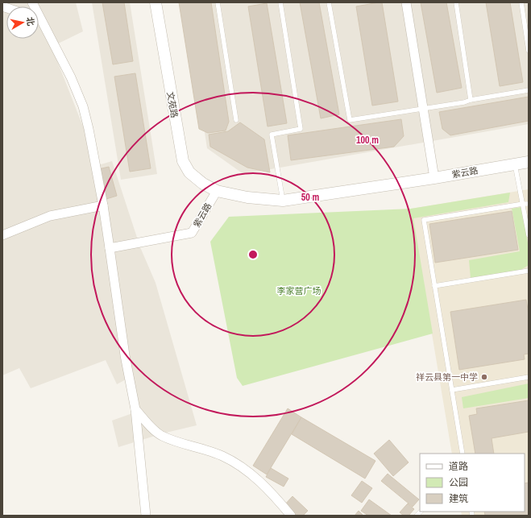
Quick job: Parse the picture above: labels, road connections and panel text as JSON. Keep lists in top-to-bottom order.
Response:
{
  "streets": {
    "street": ["文苑路", "紫云路"]
  },
  "crossings": [
    ["文苑路", "紫云路"]
  ],
  "parks": ["李家营广场"],
  "places": ["祥云县第一中学"],
  "legend": ["道路", "公园", "建筑"],
  "north": "right",
  "rings": ["100 m", "50 m"]
}
